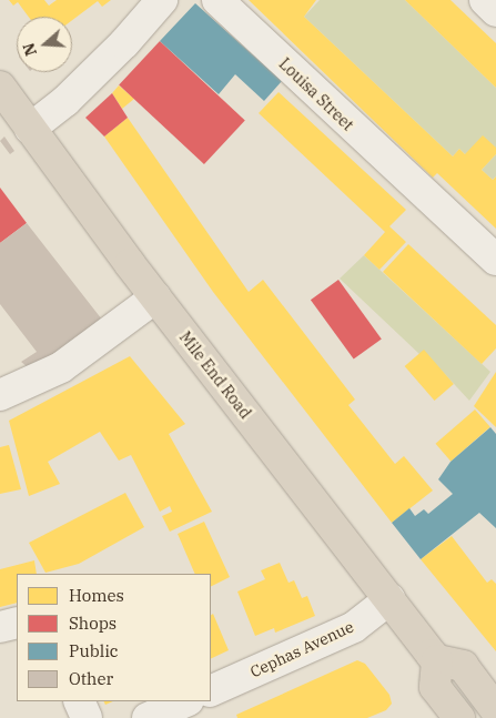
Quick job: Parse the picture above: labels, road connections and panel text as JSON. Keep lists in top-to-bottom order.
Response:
{
  "streets": {
    "highway": ["Mile End Road"],
    "street": ["Louisa Street", "Cephas Avenue"]
  },
  "crossings": [
    ["Mile End Road", "Cephas Avenue"]
  ],
  "legend": [
    "Homes",
    "Shops",
    "Public",
    "Other"
  ],
  "north": "left"
}
